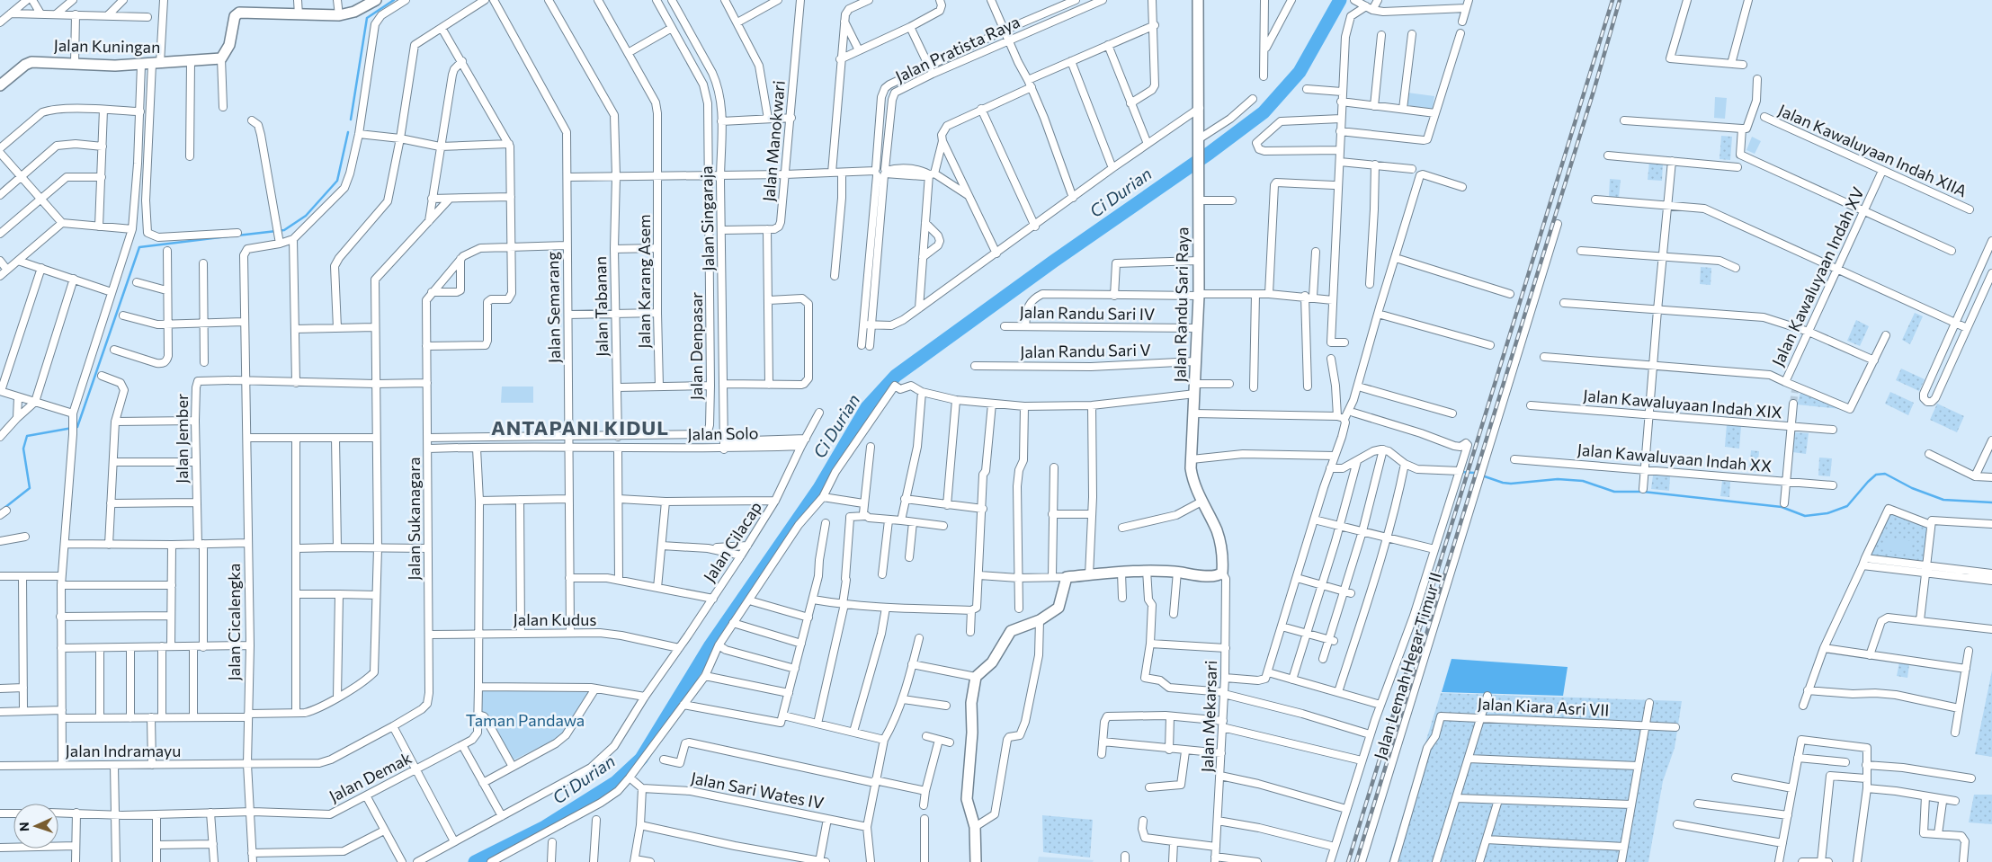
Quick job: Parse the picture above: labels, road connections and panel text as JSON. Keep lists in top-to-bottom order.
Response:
{
  "streets": {
    "street": [
      "Jalan Kuningan",
      "Jalan Pratista Raya",
      "Jalan Manokwari",
      "Jalan Kawaluyaan Indah XIIA",
      "Jalan Singaraja",
      "Jalan Kawaluyaan Indah XV",
      "Jalan Karang Asem",
      "Jalan Randu Sari Raya",
      "Jalan Tabanan",
      "Jalan Semarang",
      "Jalan Randu Sari IV",
      "Jalan Denpasar",
      "Jalan Randu Sari V",
      "Jalan Kawaluyaan Indah XIX",
      "Jalan Solo",
      "Jalan Jember",
      "Jalan Kawaluyaan Indah XX",
      "Jalan Sukanagara",
      "Jalan Cilacap",
      "Jalan Kudus",
      "Jalan Cicalengka",
      "Jalan Lemah Hegar Timur II",
      "Jalan Kiara Asri VII",
      "Jalan Mekarsari",
      "Jalan Indramayu",
      "Jalan Demak",
      "Jalan Sari Wates IV"
    ]
  },
  "crossings": [
    ["Jalan Kawaluyaan Indah XIIA", "Jalan Kawaluyaan Indah XV"],
    ["Jalan Singaraja", "Jalan Denpasar"],
    ["Jalan Singaraja", "Jalan Solo"],
    ["Jalan Randu Sari Raya", "Jalan Randu Sari IV"],
    ["Jalan Randu Sari Raya", "Jalan Randu Sari V"],
    ["Jalan Randu Sari Raya", "Jalan Mekarsari"],
    ["Jalan Tabanan", "Jalan Denpasar"],
    ["Jalan Semarang", "Jalan Solo"],
    ["Jalan Semarang", "Jalan Sukanagara"],
    ["Jalan Semarang", "Jalan Kudus"],
    ["Jalan Solo", "Jalan Sukanagara"],
    ["Jalan Solo", "Jalan Cilacap"],
    ["Jalan Jember", "Jalan Cicalengka"],
    ["Jalan Sukanagara", "Jalan Kudus"],
    ["Jalan Sukanagara", "Jalan Cicalengka"],
    ["Jalan Sukanagara", "Jalan Indramayu"],
    ["Jalan Cilacap", "Jalan Kudus"],
    ["Jalan Cicalengka", "Jalan Indramayu"],
    ["Jalan Cicalengka", "Jalan Demak"]
  ],
  "districts": ["ANTAPANI KIDUL"],
  "water": ["Ci Durian"],
  "parks": ["Taman Pandawa"],
  "north": "left"
}
